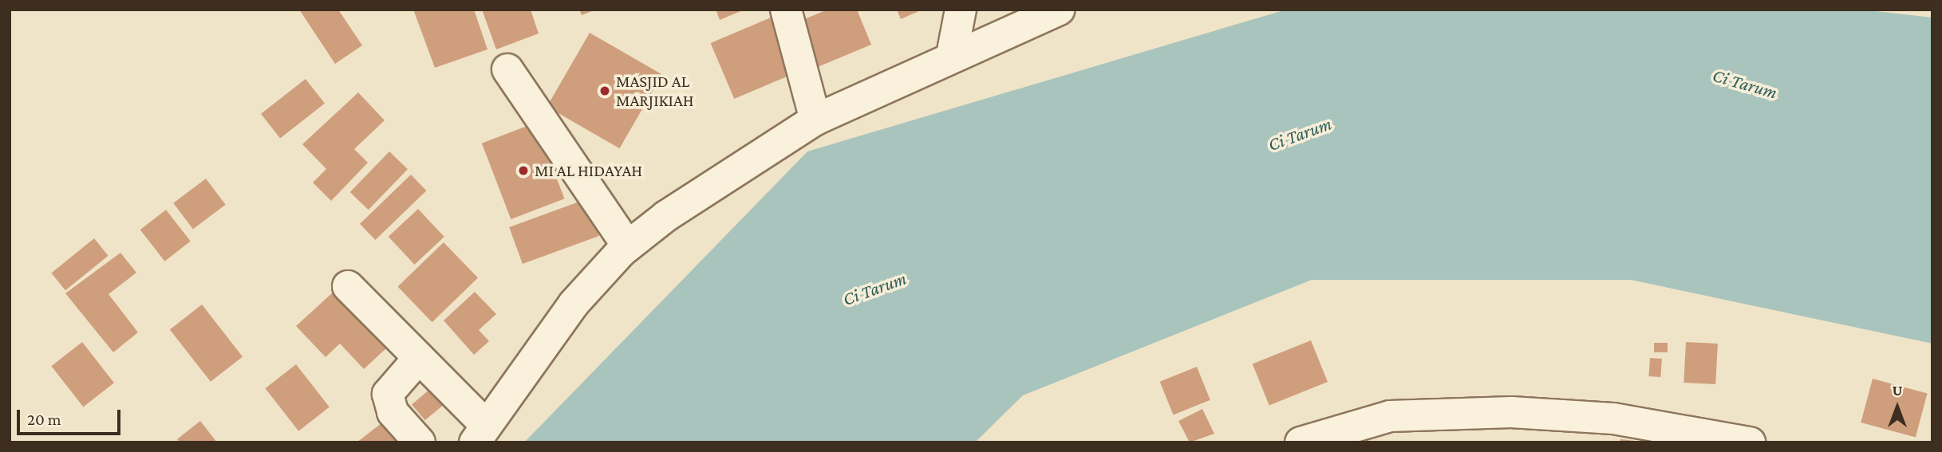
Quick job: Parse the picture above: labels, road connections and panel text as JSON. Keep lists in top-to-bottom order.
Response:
{
  "water": ["Ci Tarum"],
  "places": ["MASJID AL MARJIKIAH", "MI AL HIDAYAH"],
  "scale_bar": "20 m",
  "north": "top"
}
